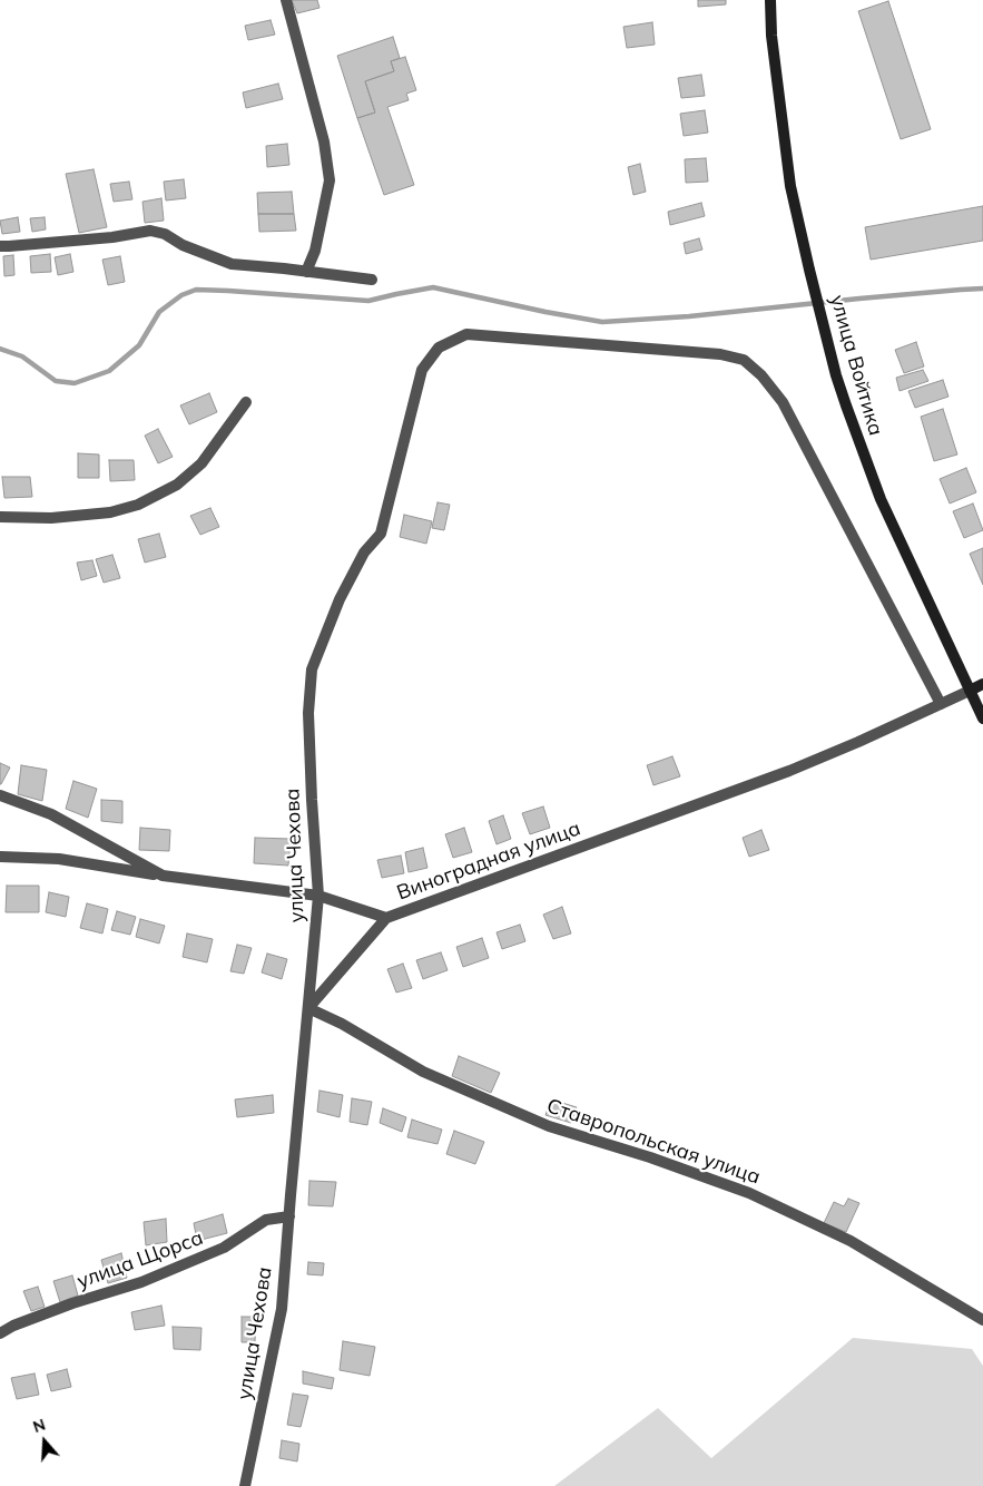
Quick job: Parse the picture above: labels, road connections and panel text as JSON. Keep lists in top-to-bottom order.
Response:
{
  "streets": {
    "main road": ["улица Войтика", "Виноградная улица"],
    "street": ["улица Чехова", "Ставропольская улица", "улица Щорса"]
  },
  "crossings": [
    ["улица Войтика", "Виноградная улица"],
    ["улица Чехова", "Виноградная улица"],
    ["улица Чехова", "Ставропольская улица"],
    ["улица Чехова", "улица Щорса"]
  ],
  "north": "top"
}
